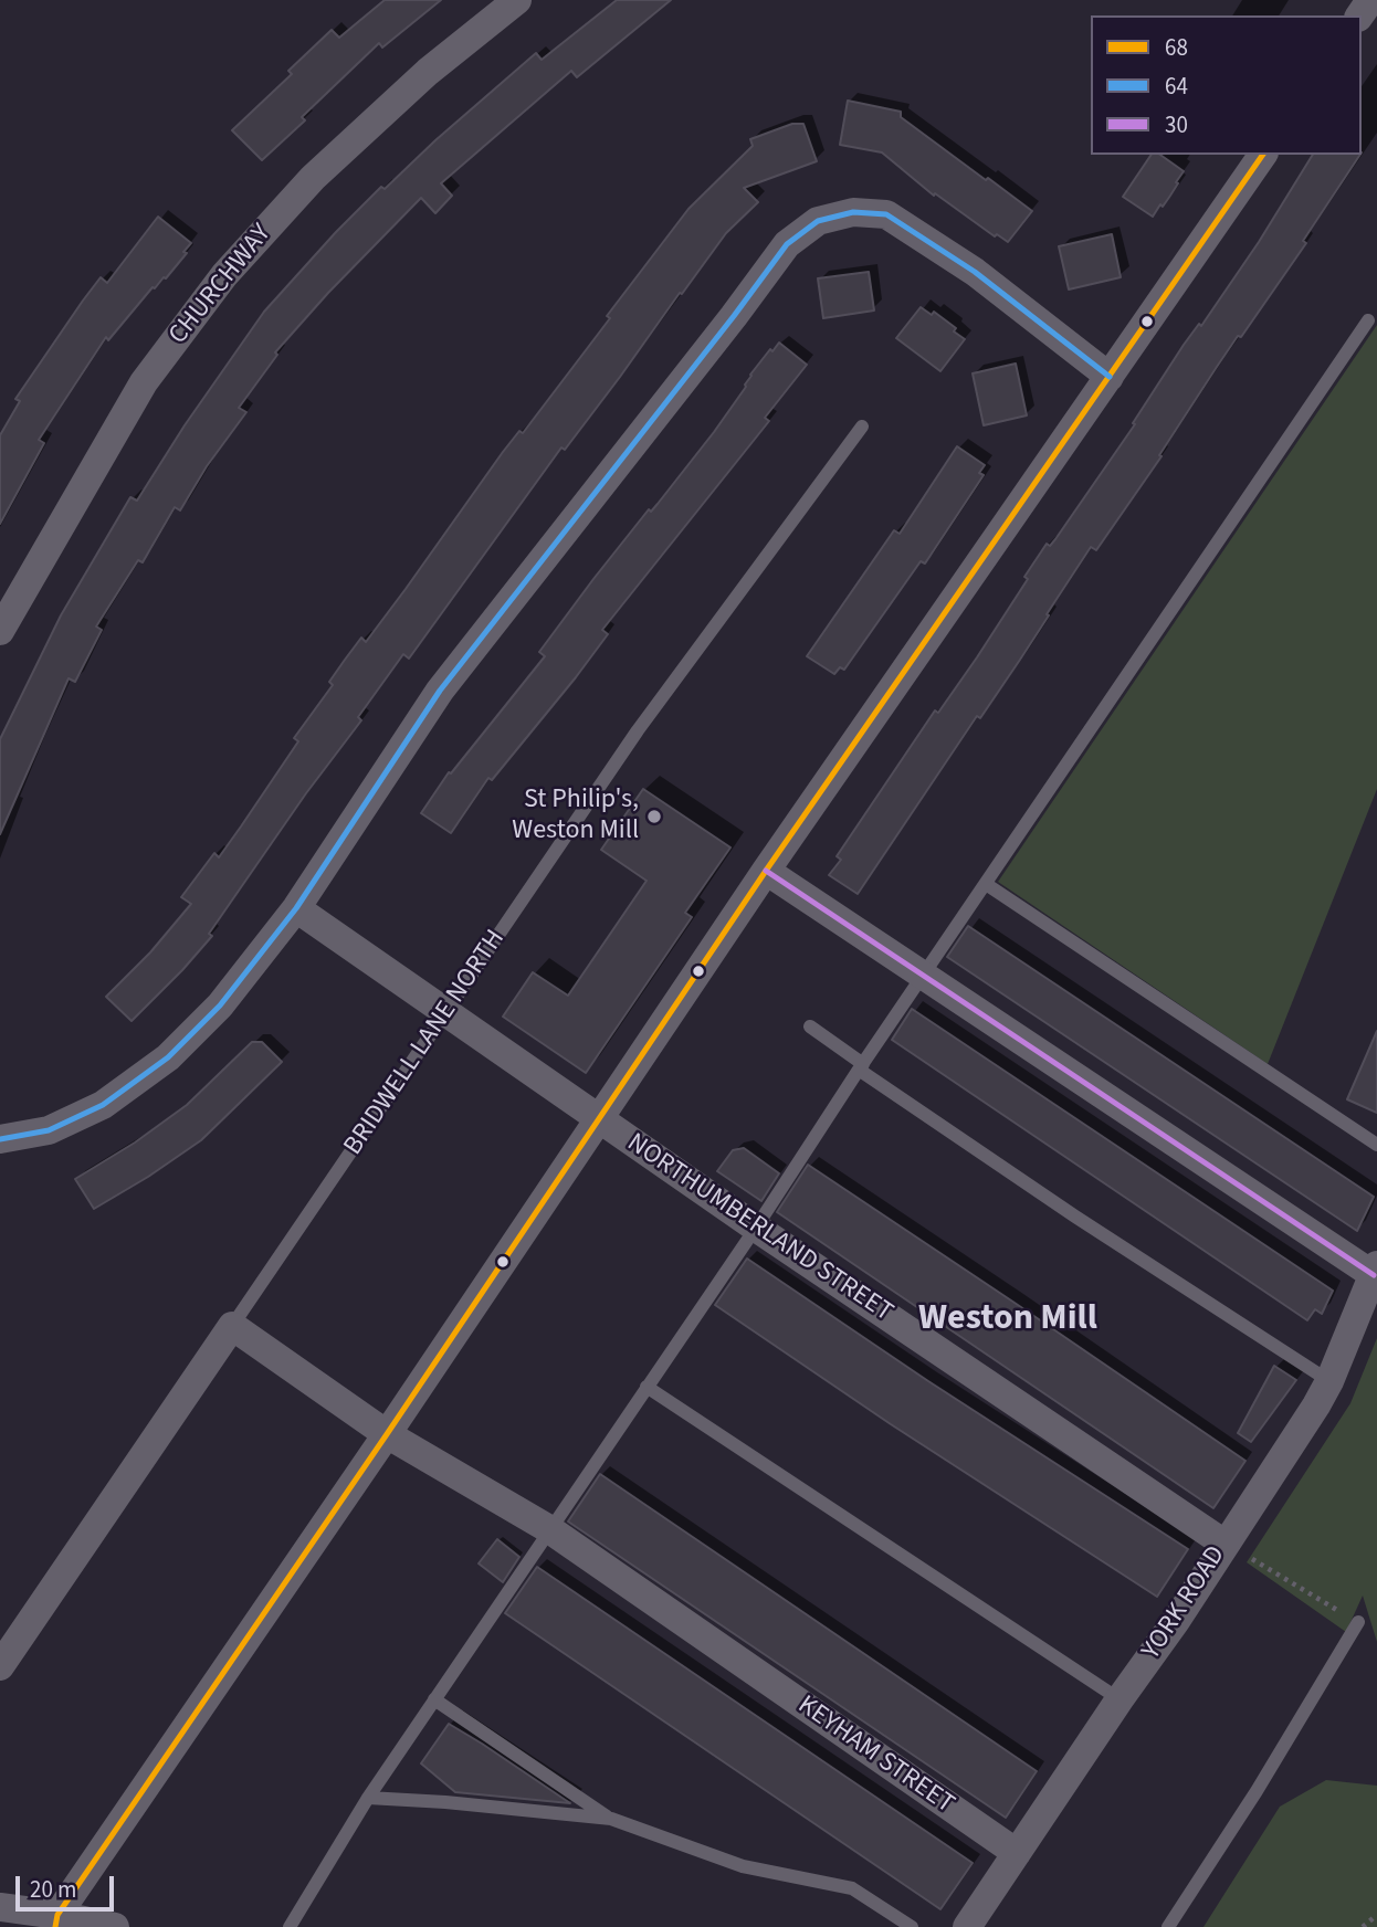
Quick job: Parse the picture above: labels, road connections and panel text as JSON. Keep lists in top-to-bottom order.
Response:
{
  "streets": {
    "street": [
      "CHURCHWAY",
      "BRIDWELL LANE NORTH",
      "NORTHUMBERLAND STREET",
      "YORK ROAD",
      "KEYHAM STREET"
    ]
  },
  "crossings": [
    ["BRIDWELL LANE NORTH", "NORTHUMBERLAND STREET"],
    ["BRIDWELL LANE NORTH", "KEYHAM STREET"],
    ["NORTHUMBERLAND STREET", "YORK ROAD"],
    ["YORK ROAD", "KEYHAM STREET"]
  ],
  "districts": ["Weston Mill"],
  "places": ["St Philip's, Weston Mill"],
  "lines": ["transit line 68", "transit line 64", "transit line 30"],
  "legend": ["68", "64", "30"],
  "scale_bar": "20 m"
}
